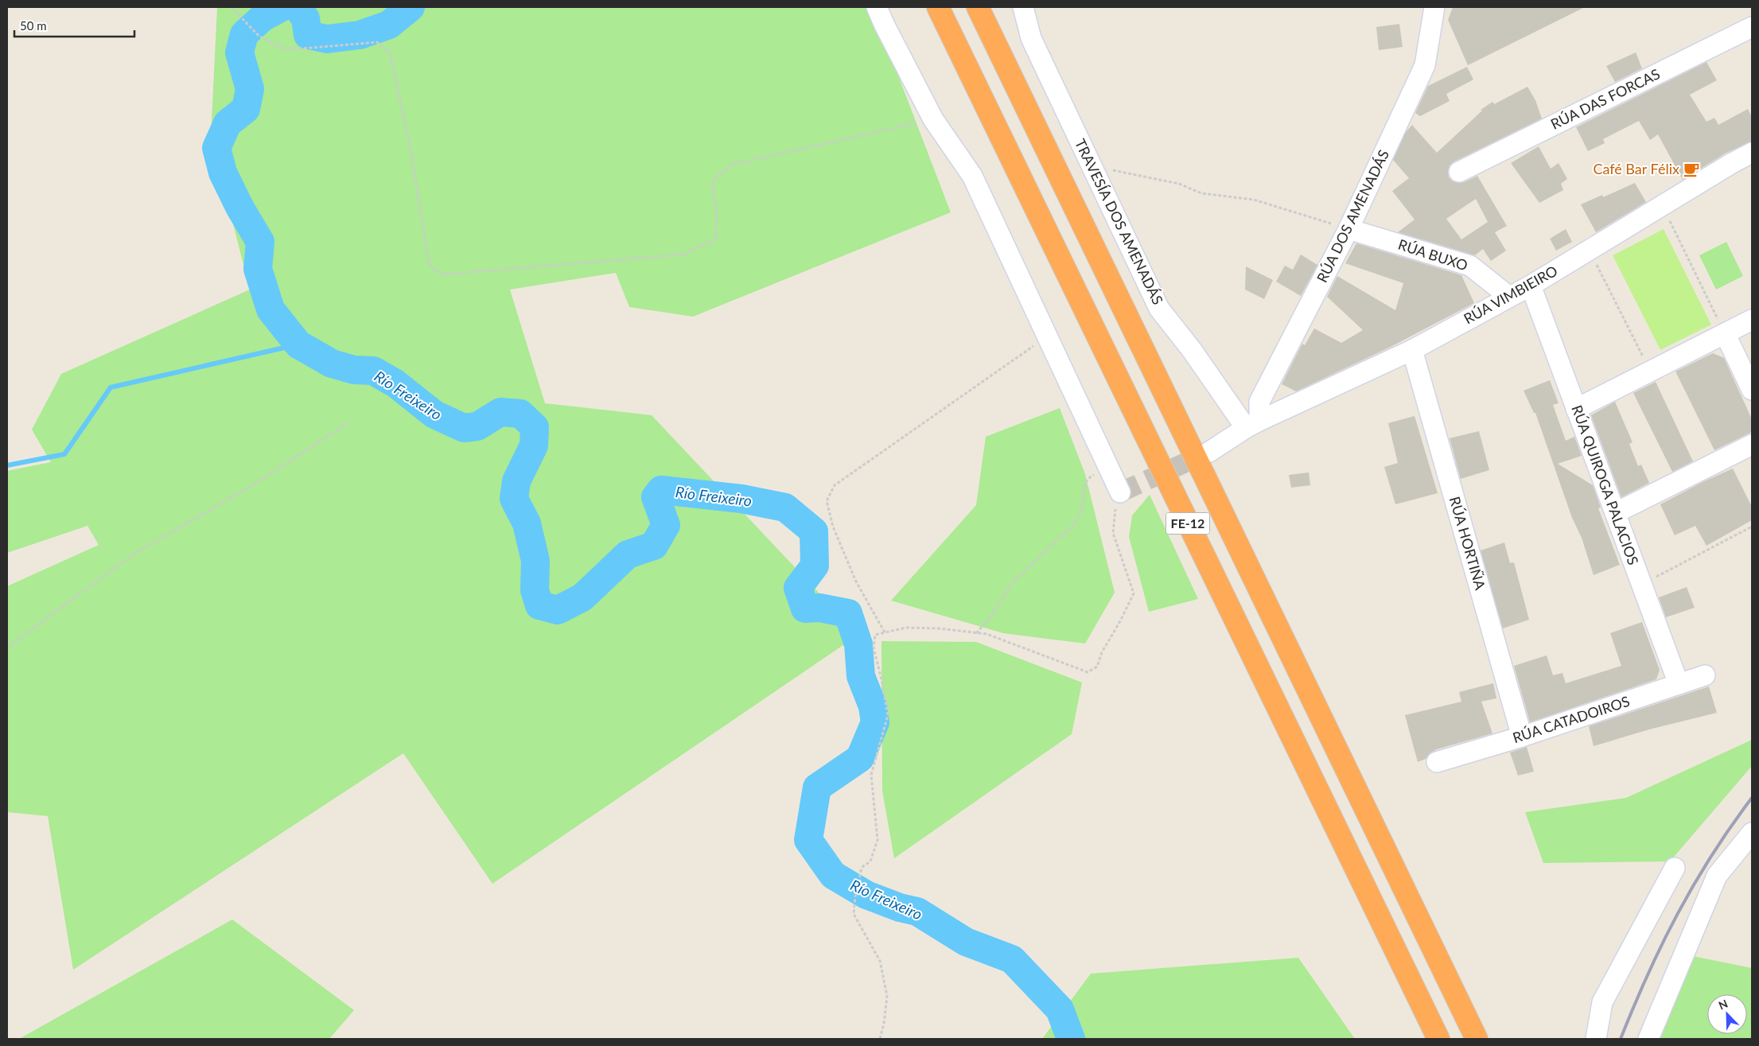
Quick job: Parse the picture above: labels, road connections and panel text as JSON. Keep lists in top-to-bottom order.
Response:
{
  "streets": {
    "highway": ["FE-12"],
    "street": [
      "RÚA DAS FORCAS",
      "RÚA DOS AMENADÁS",
      "TRAVESÍA DOS AMENADÁS",
      "RÚA BUXO",
      "RÚA VIMBIEIRO",
      "RÚA QUIROGA PALACIOS",
      "RÚA HORTIÑA",
      "RÚA CATADOIROS"
    ]
  },
  "crossings": [
    ["RÚA DOS AMENADÁS", "TRAVESÍA DOS AMENADÁS"],
    ["RÚA DOS AMENADÁS", "RÚA BUXO"],
    ["RÚA DOS AMENADÁS", "RÚA VIMBIEIRO"],
    ["TRAVESÍA DOS AMENADÁS", "RÚA VIMBIEIRO"],
    ["RÚA BUXO", "RÚA VIMBIEIRO"],
    ["RÚA VIMBIEIRO", "RÚA QUIROGA PALACIOS"],
    ["RÚA VIMBIEIRO", "RÚA HORTIÑA"],
    ["RÚA QUIROGA PALACIOS", "RÚA CATADOIROS"],
    ["RÚA HORTIÑA", "RÚA CATADOIROS"]
  ],
  "water": ["Río Freixeiro"],
  "places": {
    "cafe": ["Café Bar Félix"]
  },
  "scale_bar": "50 m",
  "north": "top left"
}
